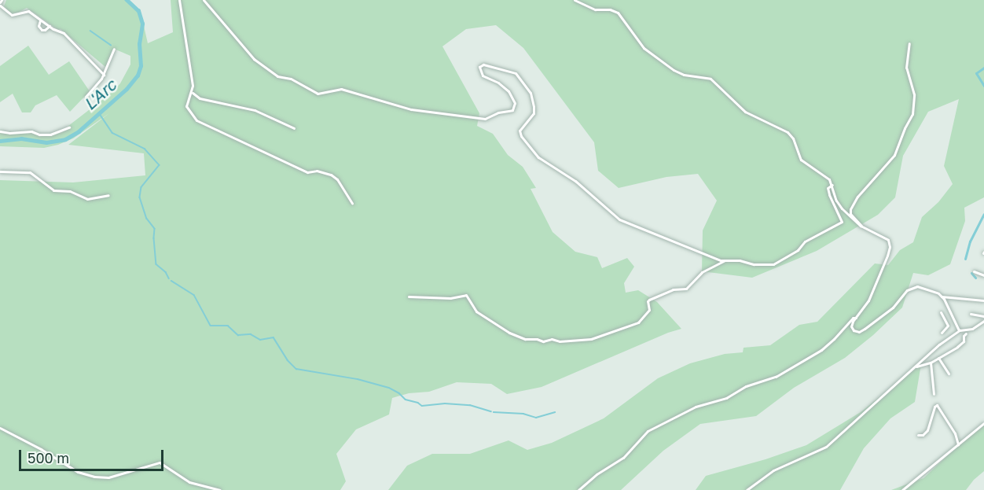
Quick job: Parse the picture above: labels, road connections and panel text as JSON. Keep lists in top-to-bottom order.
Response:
{
  "water": ["L'Arc"],
  "scale_bar": "500 m"
}
